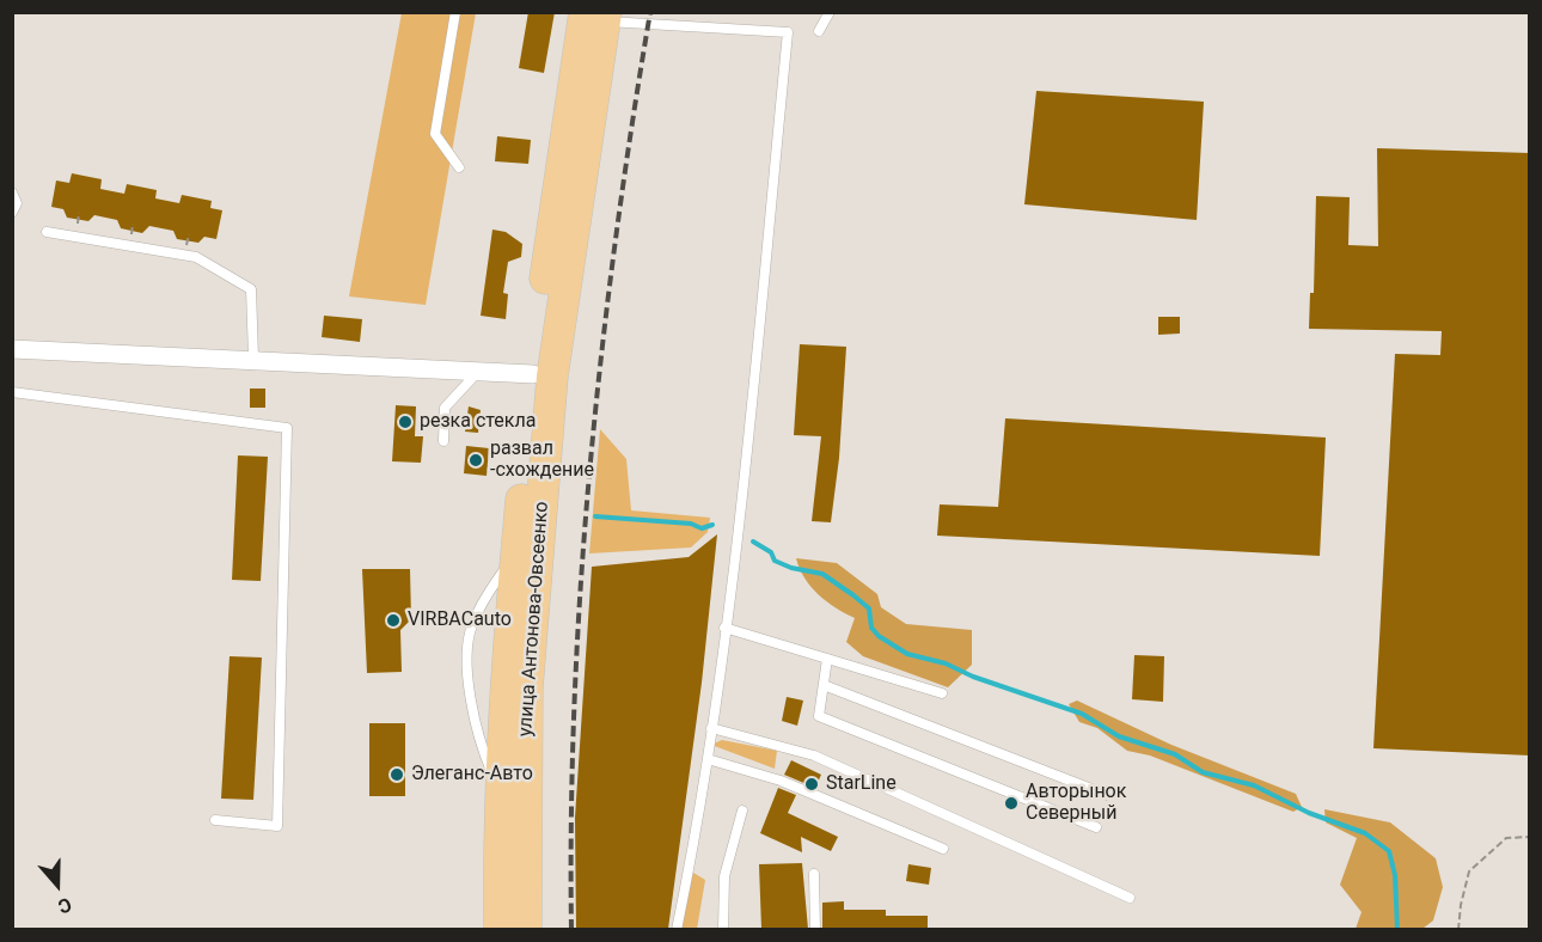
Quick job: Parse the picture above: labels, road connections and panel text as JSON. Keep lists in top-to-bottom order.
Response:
{
  "streets": {
    "highway": ["улица Антонова-Овсеенко"]
  },
  "places": [
    "резка стекла",
    "развал -схождение",
    "VIRBACauto",
    "Элеганс-Авто",
    "StarLine",
    "Авторынок Северный"
  ],
  "north": "bottom"
}
